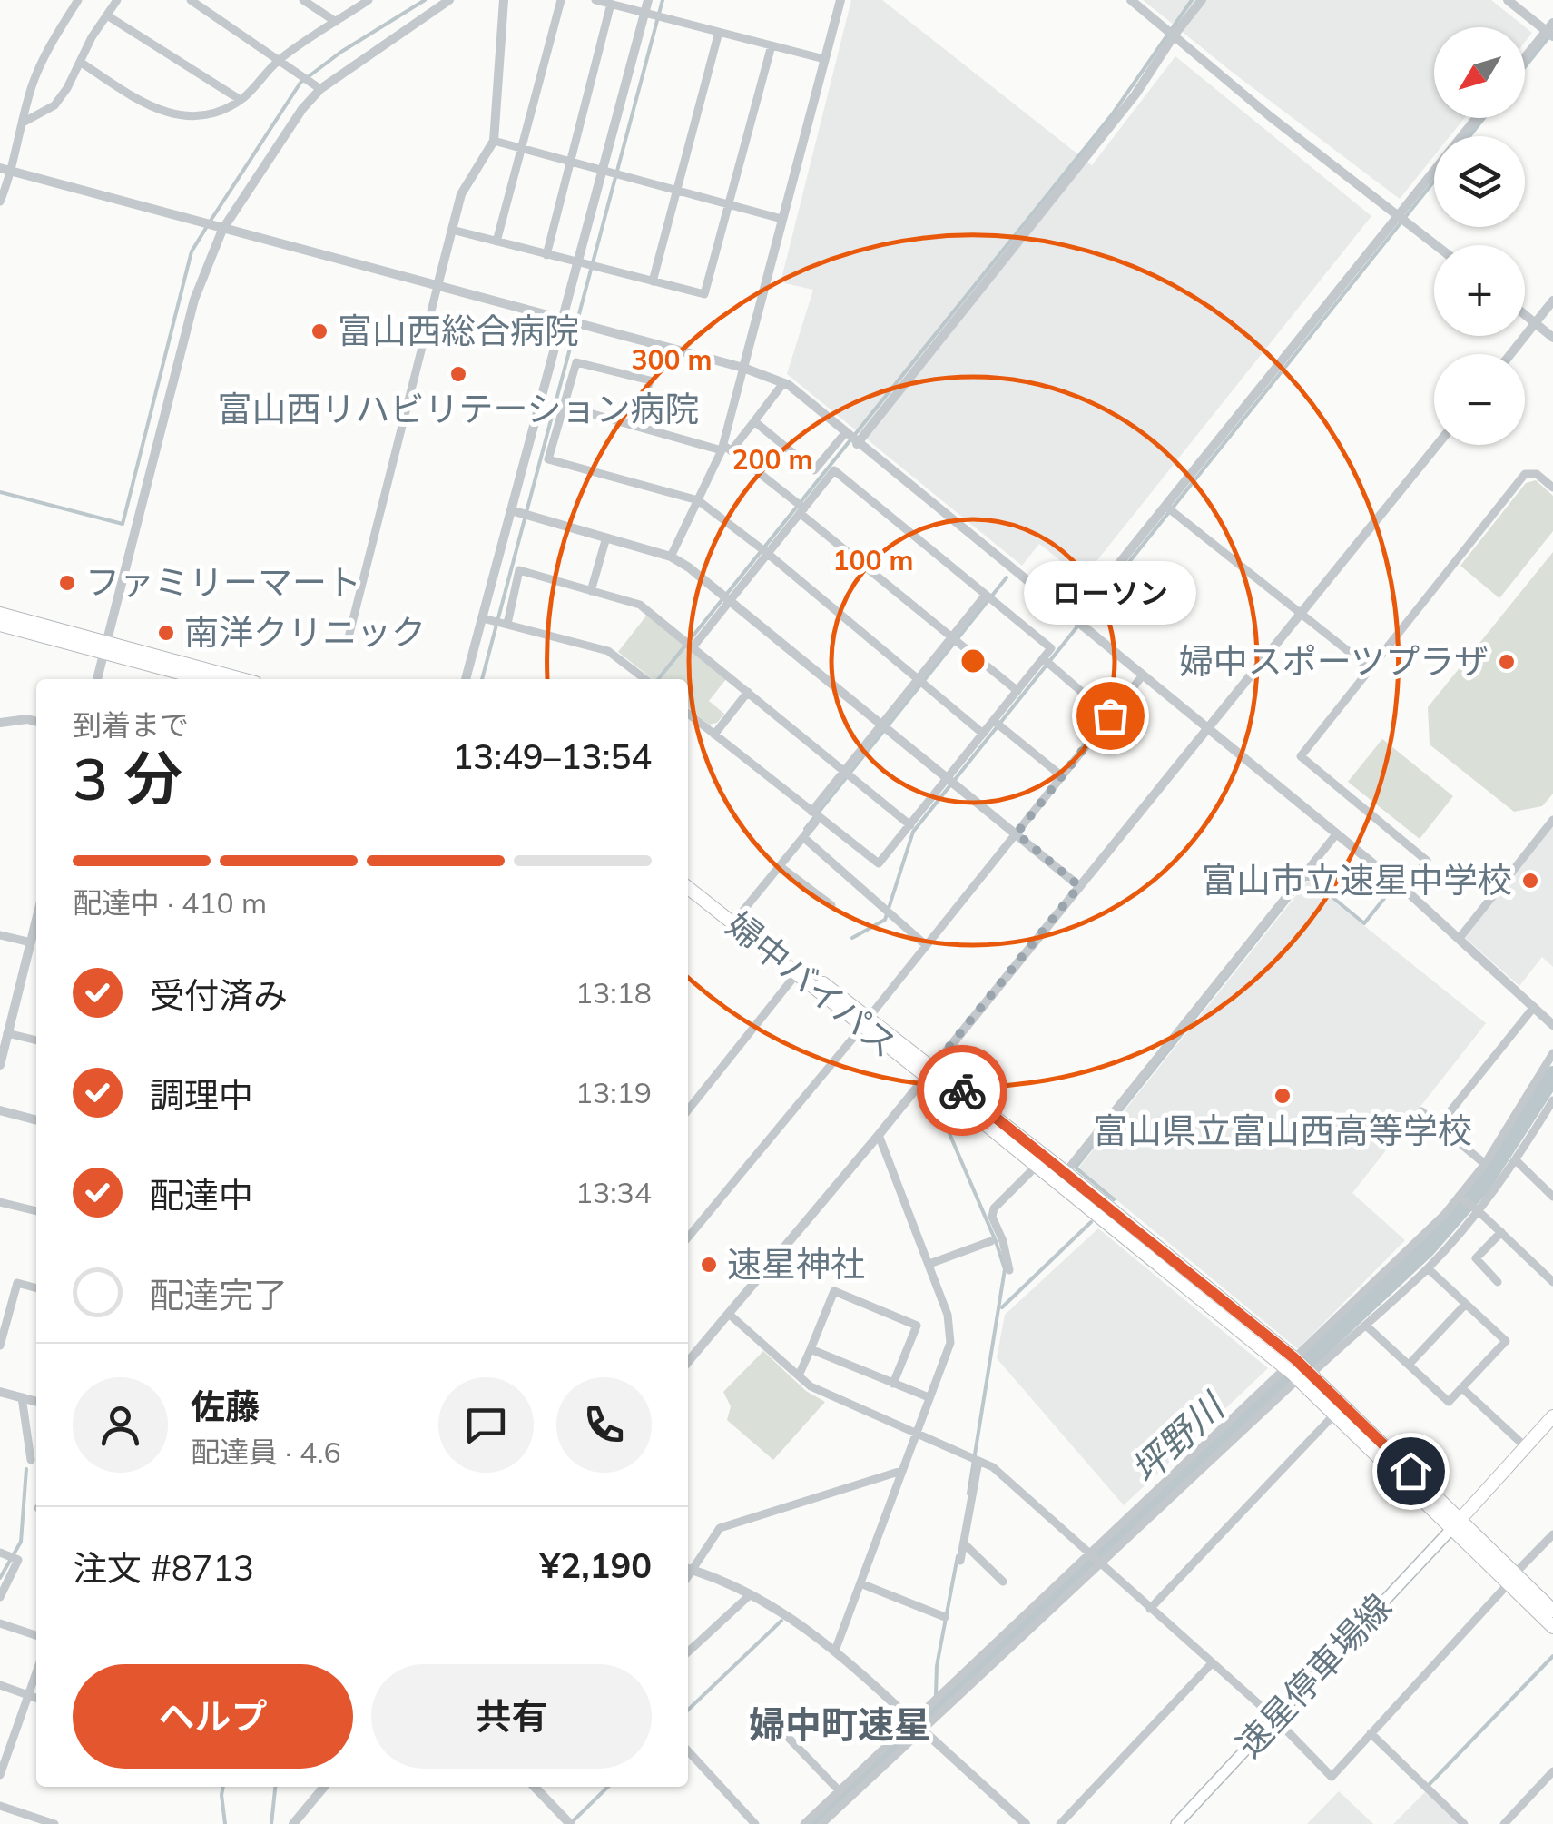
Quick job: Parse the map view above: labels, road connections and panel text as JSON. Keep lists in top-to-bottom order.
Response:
{
  "streets": {
    "main road": ["婦中バイパス", "速星停車場線"]
  },
  "crossings": [
    ["婦中バイパス", "速星停車場線"]
  ],
  "districts": ["婦中町速星"],
  "water": ["坪野川"],
  "places": [
    "富山西総合病院",
    "富山西リハビリテーション病院",
    "ファミリーマート",
    "南洋クリニック",
    "婦中スポーツプラザ",
    "ローソン",
    "富山市立速星中学校",
    "富山県立富山西高等学校",
    "速星神社"
  ],
  "north": "bottom left",
  "page": {
    "map_buttons": ["+", "−"],
    "bubble": "ローソン",
    "heading": ["3 分", "到着まで", "13:49–13:54"],
    "panel": [
      "佐藤",
      "配達員 · 4.6",
      "注文 #8713",
      "¥2,190"
    ],
    "bar": "配達中 · 410 m",
    "list": [
      ["受付済み", "13:18"],
      ["調理中", "13:19"],
      ["配達中", "13:34"],
      "配達完了"
    ],
    "buttons": ["ヘルプ", "共有"]
  },
  "rings": ["300 m", "200 m", "100 m"]
}
